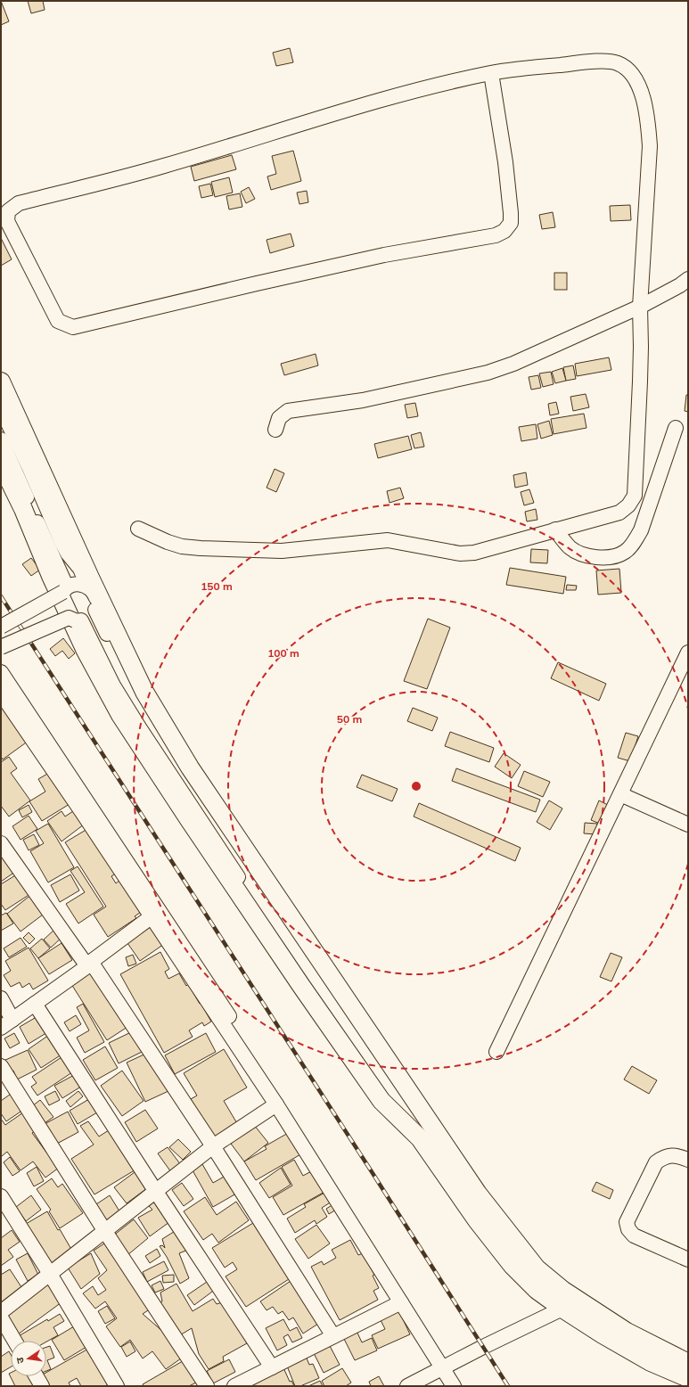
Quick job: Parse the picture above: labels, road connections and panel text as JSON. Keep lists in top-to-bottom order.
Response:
{
  "north": "left",
  "rings": ["150 m", "100 m", "50 m"]
}
